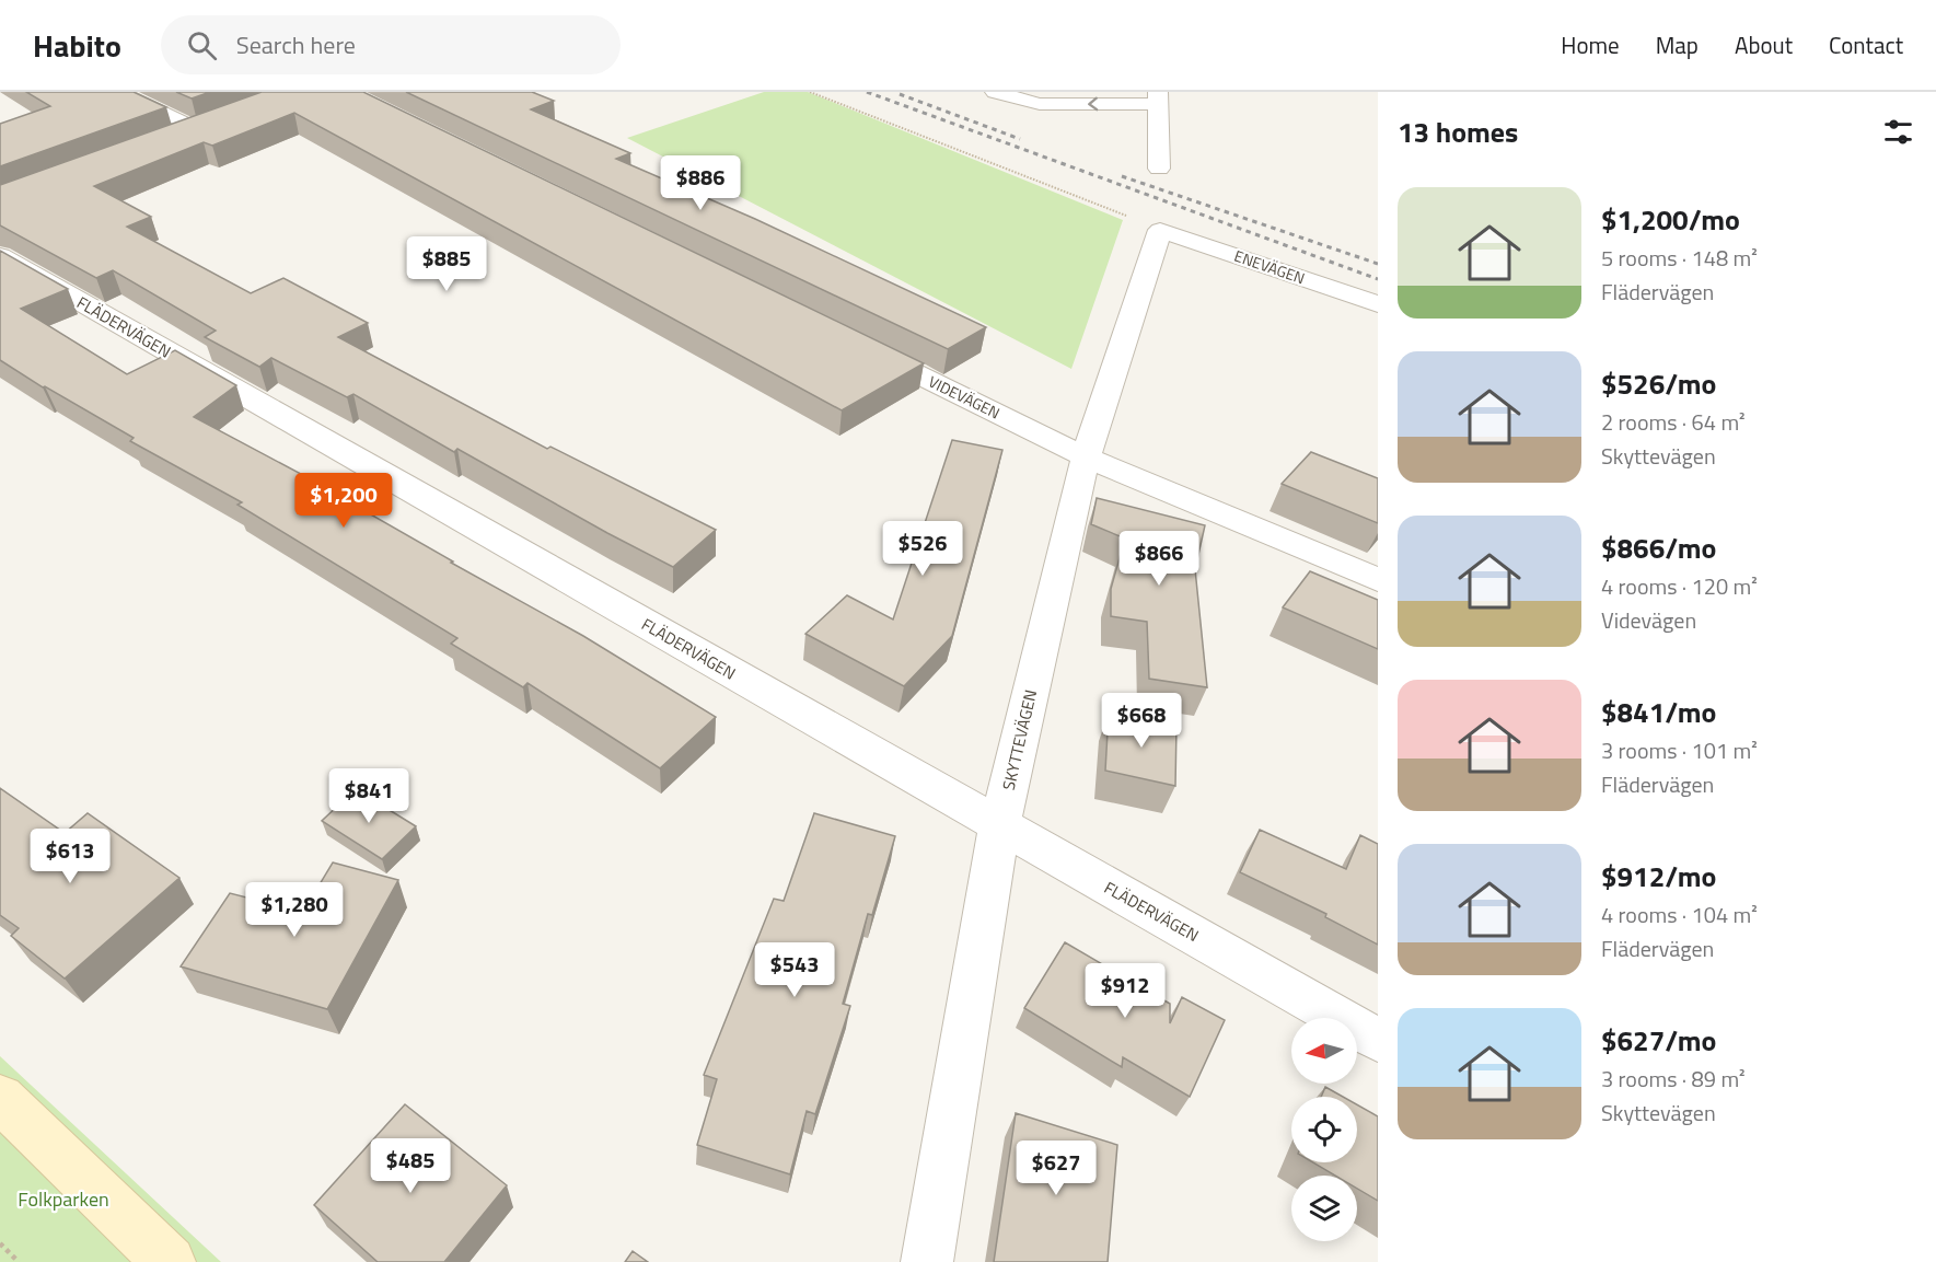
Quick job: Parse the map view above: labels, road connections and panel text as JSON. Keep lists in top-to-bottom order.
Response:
{
  "streets": {
    "street": [
      "ENEVÄGEN",
      "FLÄDERVÄGEN",
      "VIDEVÄGEN",
      "SKYTTEVÄGEN"
    ]
  },
  "crossings": [
    ["ENEVÄGEN", "SKYTTEVÄGEN"],
    ["FLÄDERVÄGEN", "SKYTTEVÄGEN"],
    ["VIDEVÄGEN", "SKYTTEVÄGEN"]
  ],
  "parks": ["Folkparken"],
  "north": "left",
  "page": {
    "header": "Habito",
    "search": "Search here",
    "nav": [
      "Home",
      "Map",
      "About",
      "Contact"
    ],
    "heading": "13 homes",
    "price": [
      "$886",
      "$885",
      "$1,200",
      "$526",
      "$866",
      "$668",
      "$841",
      "$613",
      "$1,280",
      "$543",
      "$912",
      "$485",
      "$627"
    ],
    "list": [
      {
        "name": "$1,200/mo",
        "note": "5 rooms · 148 m² · Flädervägen"
      },
      {
        "name": "$526/mo",
        "note": "2 rooms · 64 m² · Skyttevägen"
      },
      {
        "name": "$866/mo",
        "note": "4 rooms · 120 m² · Videvägen"
      },
      {
        "name": "$841/mo",
        "note": "3 rooms · 101 m² · Flädervägen"
      },
      {
        "name": "$912/mo",
        "note": "4 rooms · 104 m² · Flädervägen"
      },
      {
        "name": "$627/mo",
        "note": "3 rooms · 89 m² · Skyttevägen"
      }
    ]
  }
}
